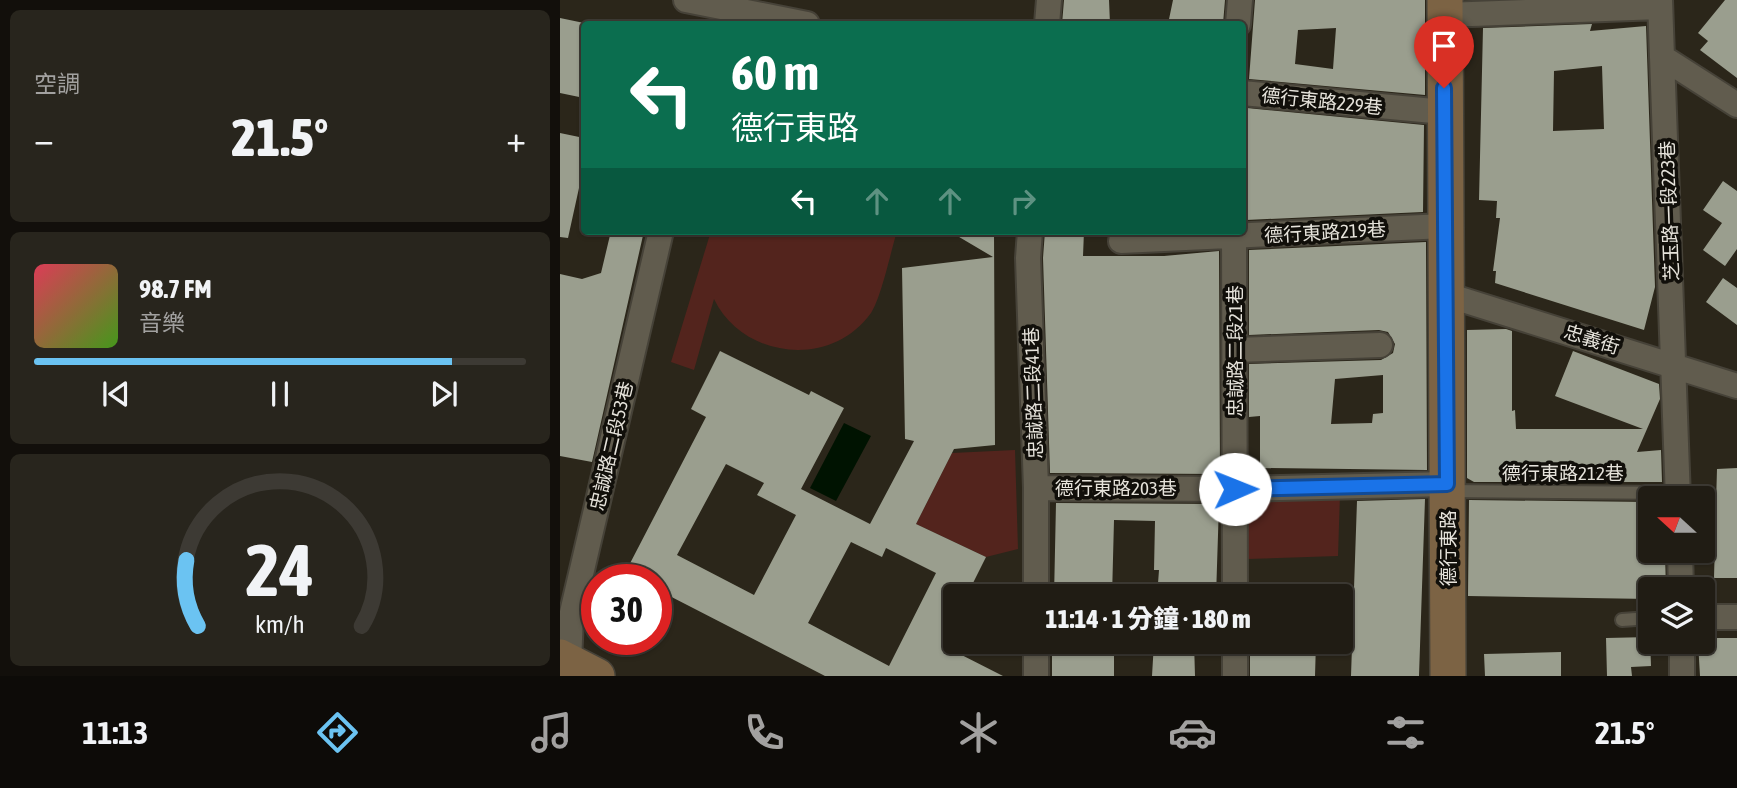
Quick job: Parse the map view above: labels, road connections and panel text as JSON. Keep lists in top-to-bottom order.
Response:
{
  "streets": {
    "street": [
      "德行東路229巷",
      "芝玉路一段223巷",
      "德行東路219巷",
      "忠義街",
      "忠誠路二段21巷",
      "忠誠路二段41巷",
      "忠誠路二段53巷",
      "德行東路203巷",
      "德行東路"
    ],
    "lane": ["德行東路212巷"]
  },
  "crossings": [
    ["德行東路229巷", "德行東路"],
    ["芝玉路一段223巷", "忠義街"],
    ["德行東路219巷", "德行東路"],
    ["忠義街", "德行東路"],
    ["忠誠路二段21巷", "德行東路203巷"],
    ["忠誠路二段41巷", "德行東路203巷"],
    ["德行東路212巷", "德行東路203巷"],
    ["德行東路212巷", "德行東路"],
    ["德行東路203巷", "德行東路"]
  ],
  "north": "left",
  "page": {
    "tile": "空調",
    "turn": ["60 m", "德行東路"],
    "heat": ["−", "21.5°", "+"],
    "song": ["98.7 FM", "音樂"],
    "limit": "30",
    "trip": "11:14 · 1 分鐘 · 180 m",
    "tabs": ["11:13", "21.5°"],
    "gauge": ["24", "km/h"]
  }
}
